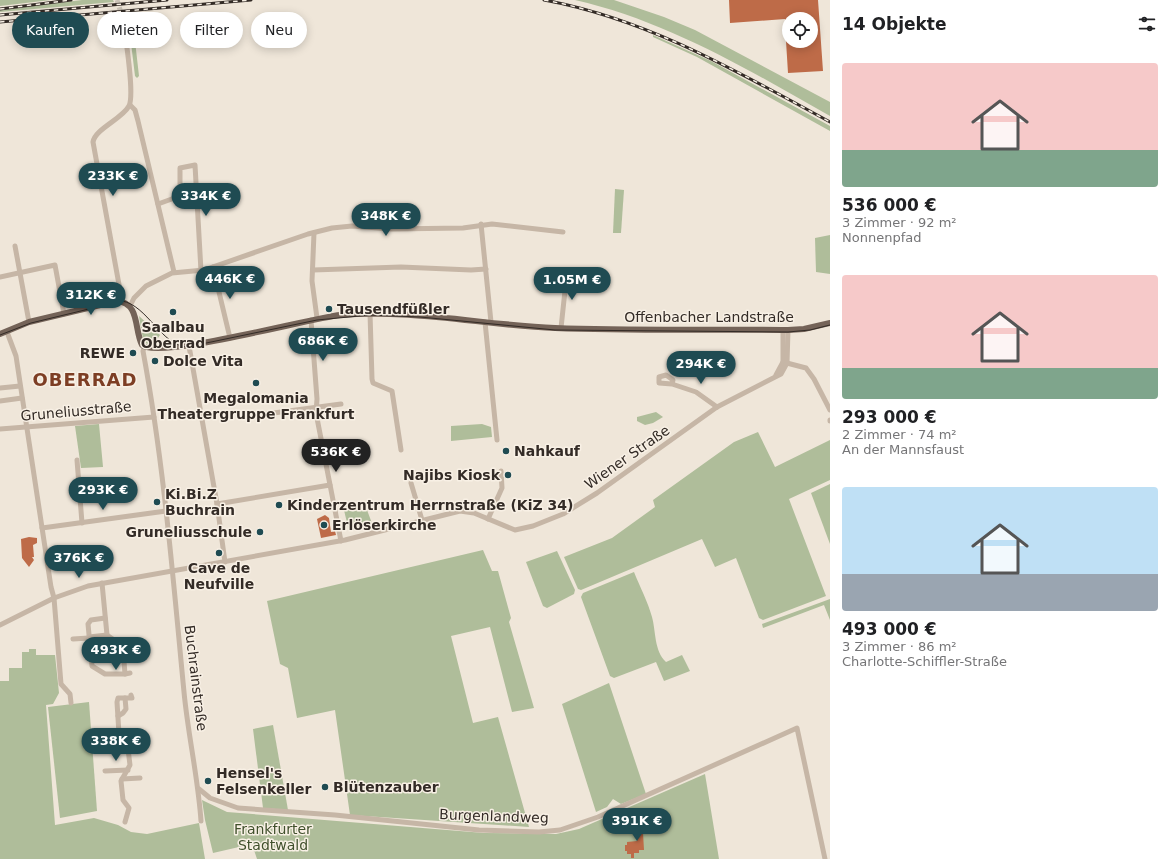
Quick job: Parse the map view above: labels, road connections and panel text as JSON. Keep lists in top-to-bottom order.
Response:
{
  "streets": {
    "main road": ["Offenbacher Landstraße"],
    "street": [
      "Gruneliusstraße",
      "Wiener Straße",
      "Buchrainstraße",
      "Burgenlandweg"
    ]
  },
  "crossings": [
    ["Offenbacher Landstraße", "Wiener Straße"],
    ["Offenbacher Landstraße", "Buchrainstraße"],
    ["Gruneliusstraße", "Buchrainstraße"],
    ["Wiener Straße", "Buchrainstraße"],
    ["Buchrainstraße", "Burgenlandweg"]
  ],
  "districts": ["OBERRAD"],
  "parks": ["Frankfurter Stadtwald"],
  "places": [
    "Tausendfüßler",
    "Saalbau Oberrad",
    "REWE",
    "Dolce Vita",
    "Megalomania Theatergruppe Frankfurt",
    "Nahkauf",
    "Najibs Kiosk",
    "Ki.Bi.Z Buchrain",
    "Kinderzentrum Herrnstraße (KiZ 34)",
    "Erlöserkirche",
    "Gruneliusschule",
    "Cave de Neufville",
    "Hensel's Felsenkeller",
    "Blütenzauber"
  ],
  "page": {
    "heading": "14 Objekte",
    "chip": [
      "Kaufen",
      "Mieten",
      "Filter",
      "Neu"
    ],
    "list": [
      {
        "name": "536 000 €",
        "note": "3 Zimmer · 92 m² · Nonnenpfad"
      },
      {
        "name": "293 000 €",
        "note": "2 Zimmer · 74 m² · An der Mannsfaust"
      },
      {
        "name": "493 000 €",
        "note": "3 Zimmer · 86 m² · Charlotte-Schiffler-Straße"
      }
    ],
    "price": [
      "233K €",
      "334K €",
      "348K €",
      "446K €",
      "1.05M €",
      "312K €",
      "686K €",
      "294K €",
      "536K €",
      "293K €",
      "376K €",
      "493K €",
      "338K €",
      "391K €"
    ]
  }
}
